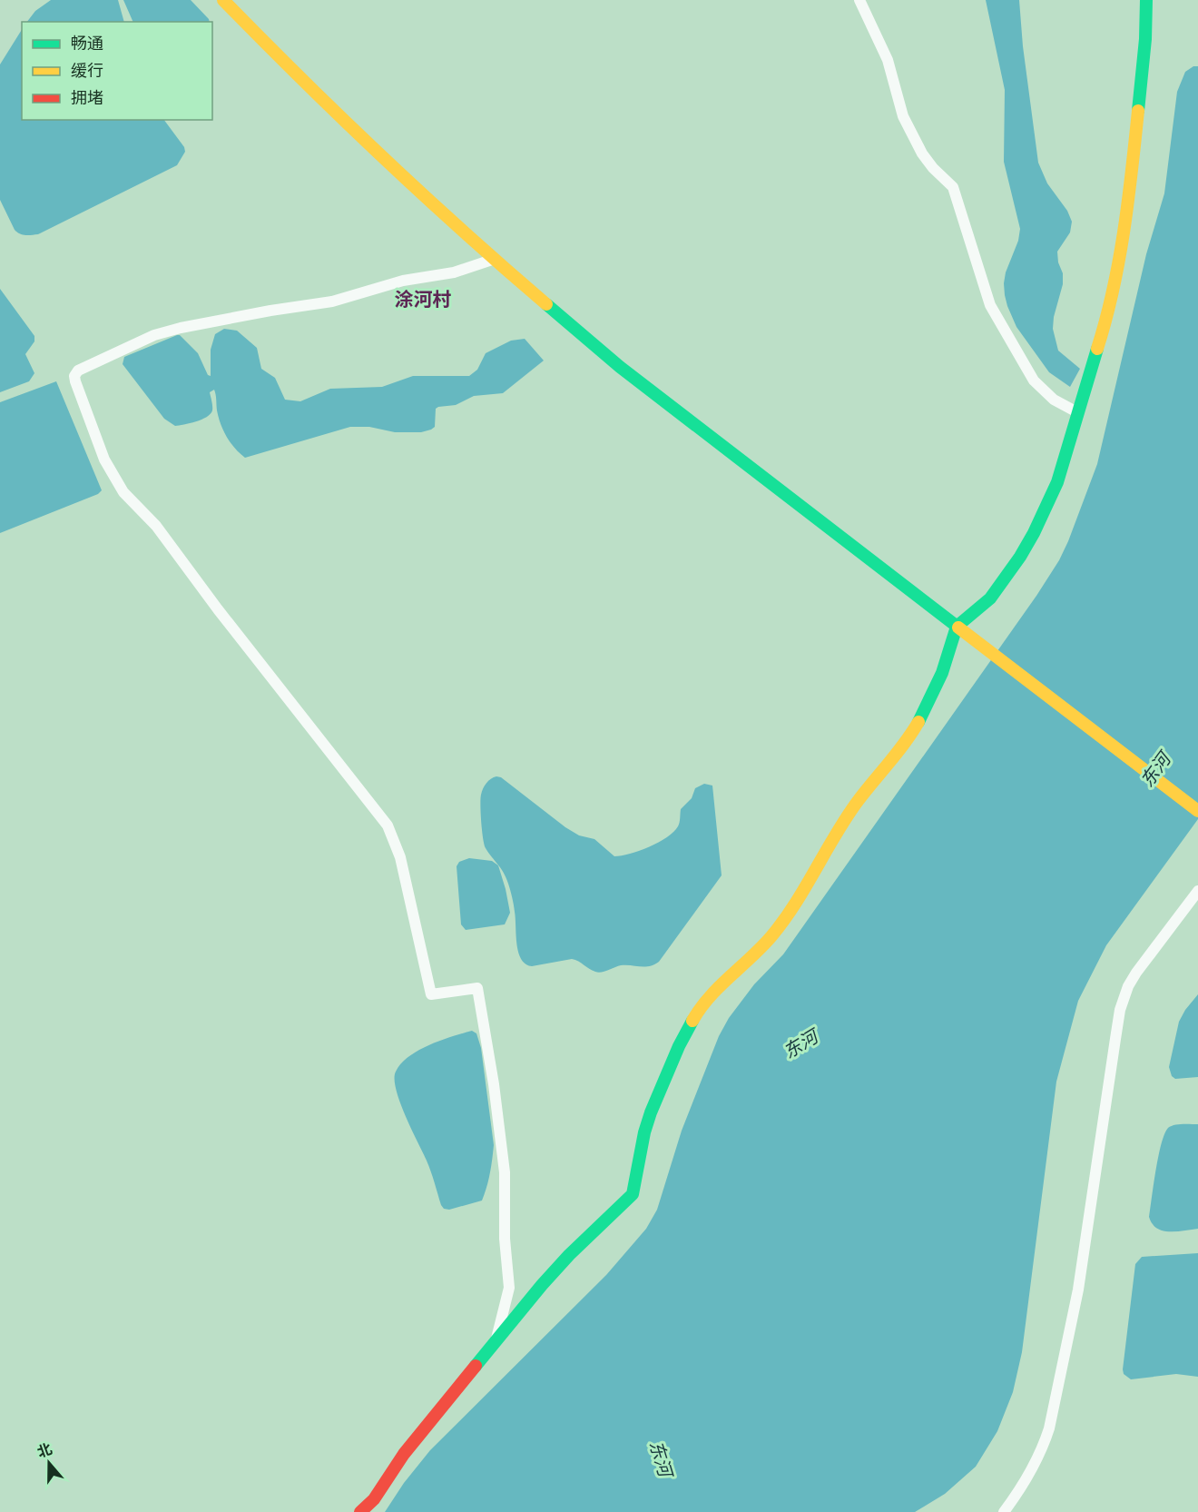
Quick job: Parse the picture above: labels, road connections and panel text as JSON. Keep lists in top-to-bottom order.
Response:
{
  "districts": ["涂河村"],
  "water": ["东河"],
  "legend": ["畅通", "缓行", "拥堵"],
  "north": "top"
}
